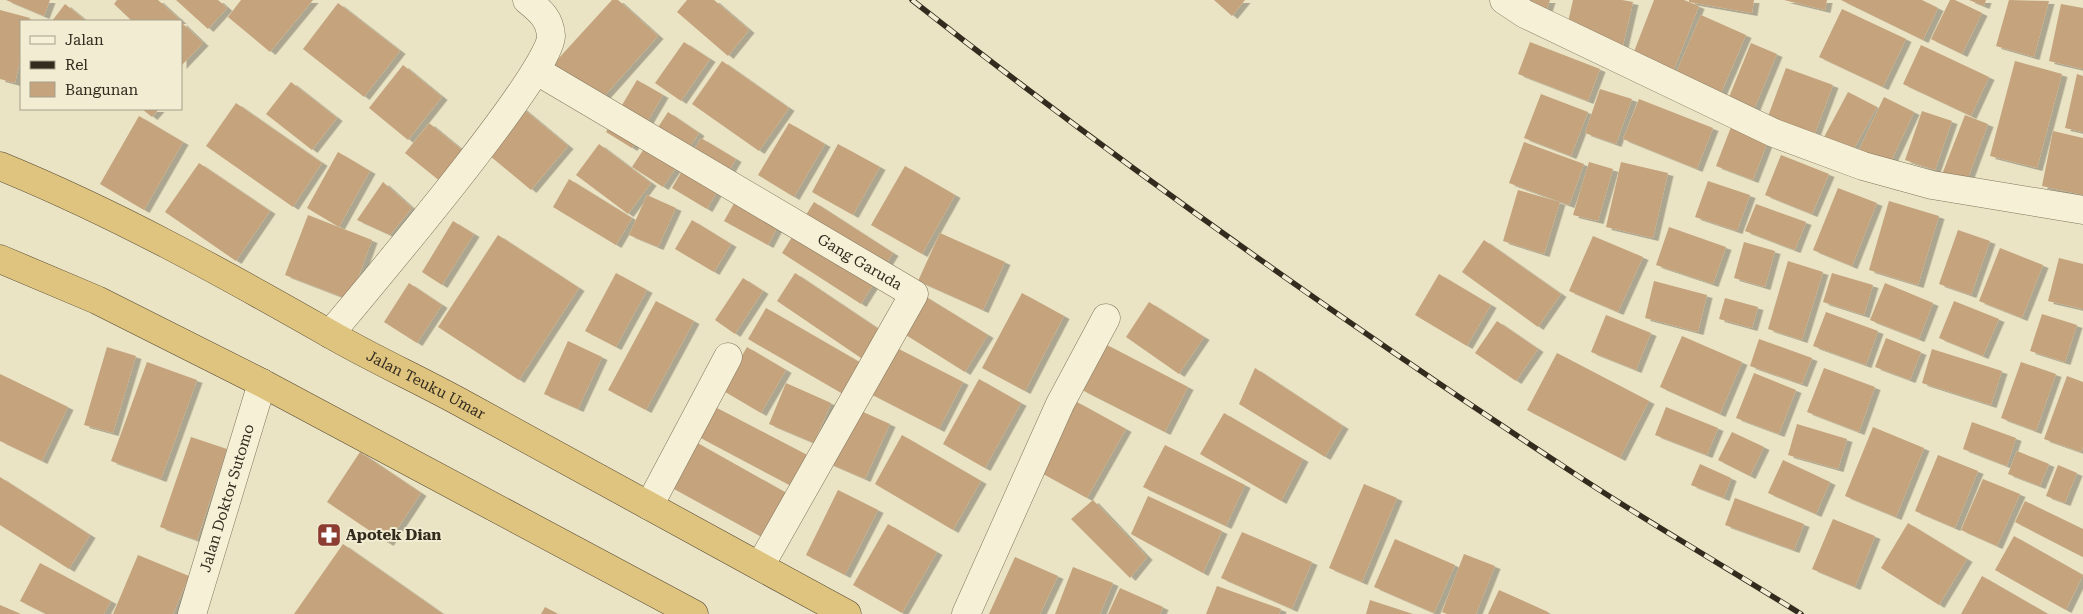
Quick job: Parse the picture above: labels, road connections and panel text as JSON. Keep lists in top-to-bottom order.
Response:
{
  "streets": {
    "highway": ["Jalan Teuku Umar"],
    "street": ["Gang Garuda", "Jalan Doktor Sutomo"]
  },
  "crossings": [
    ["Gang Garuda", "Jalan Teuku Umar"]
  ],
  "places": {
    "pharmacy": ["Apotek Dian"]
  },
  "legend": ["Jalan", "Rel", "Bangunan"]
}
